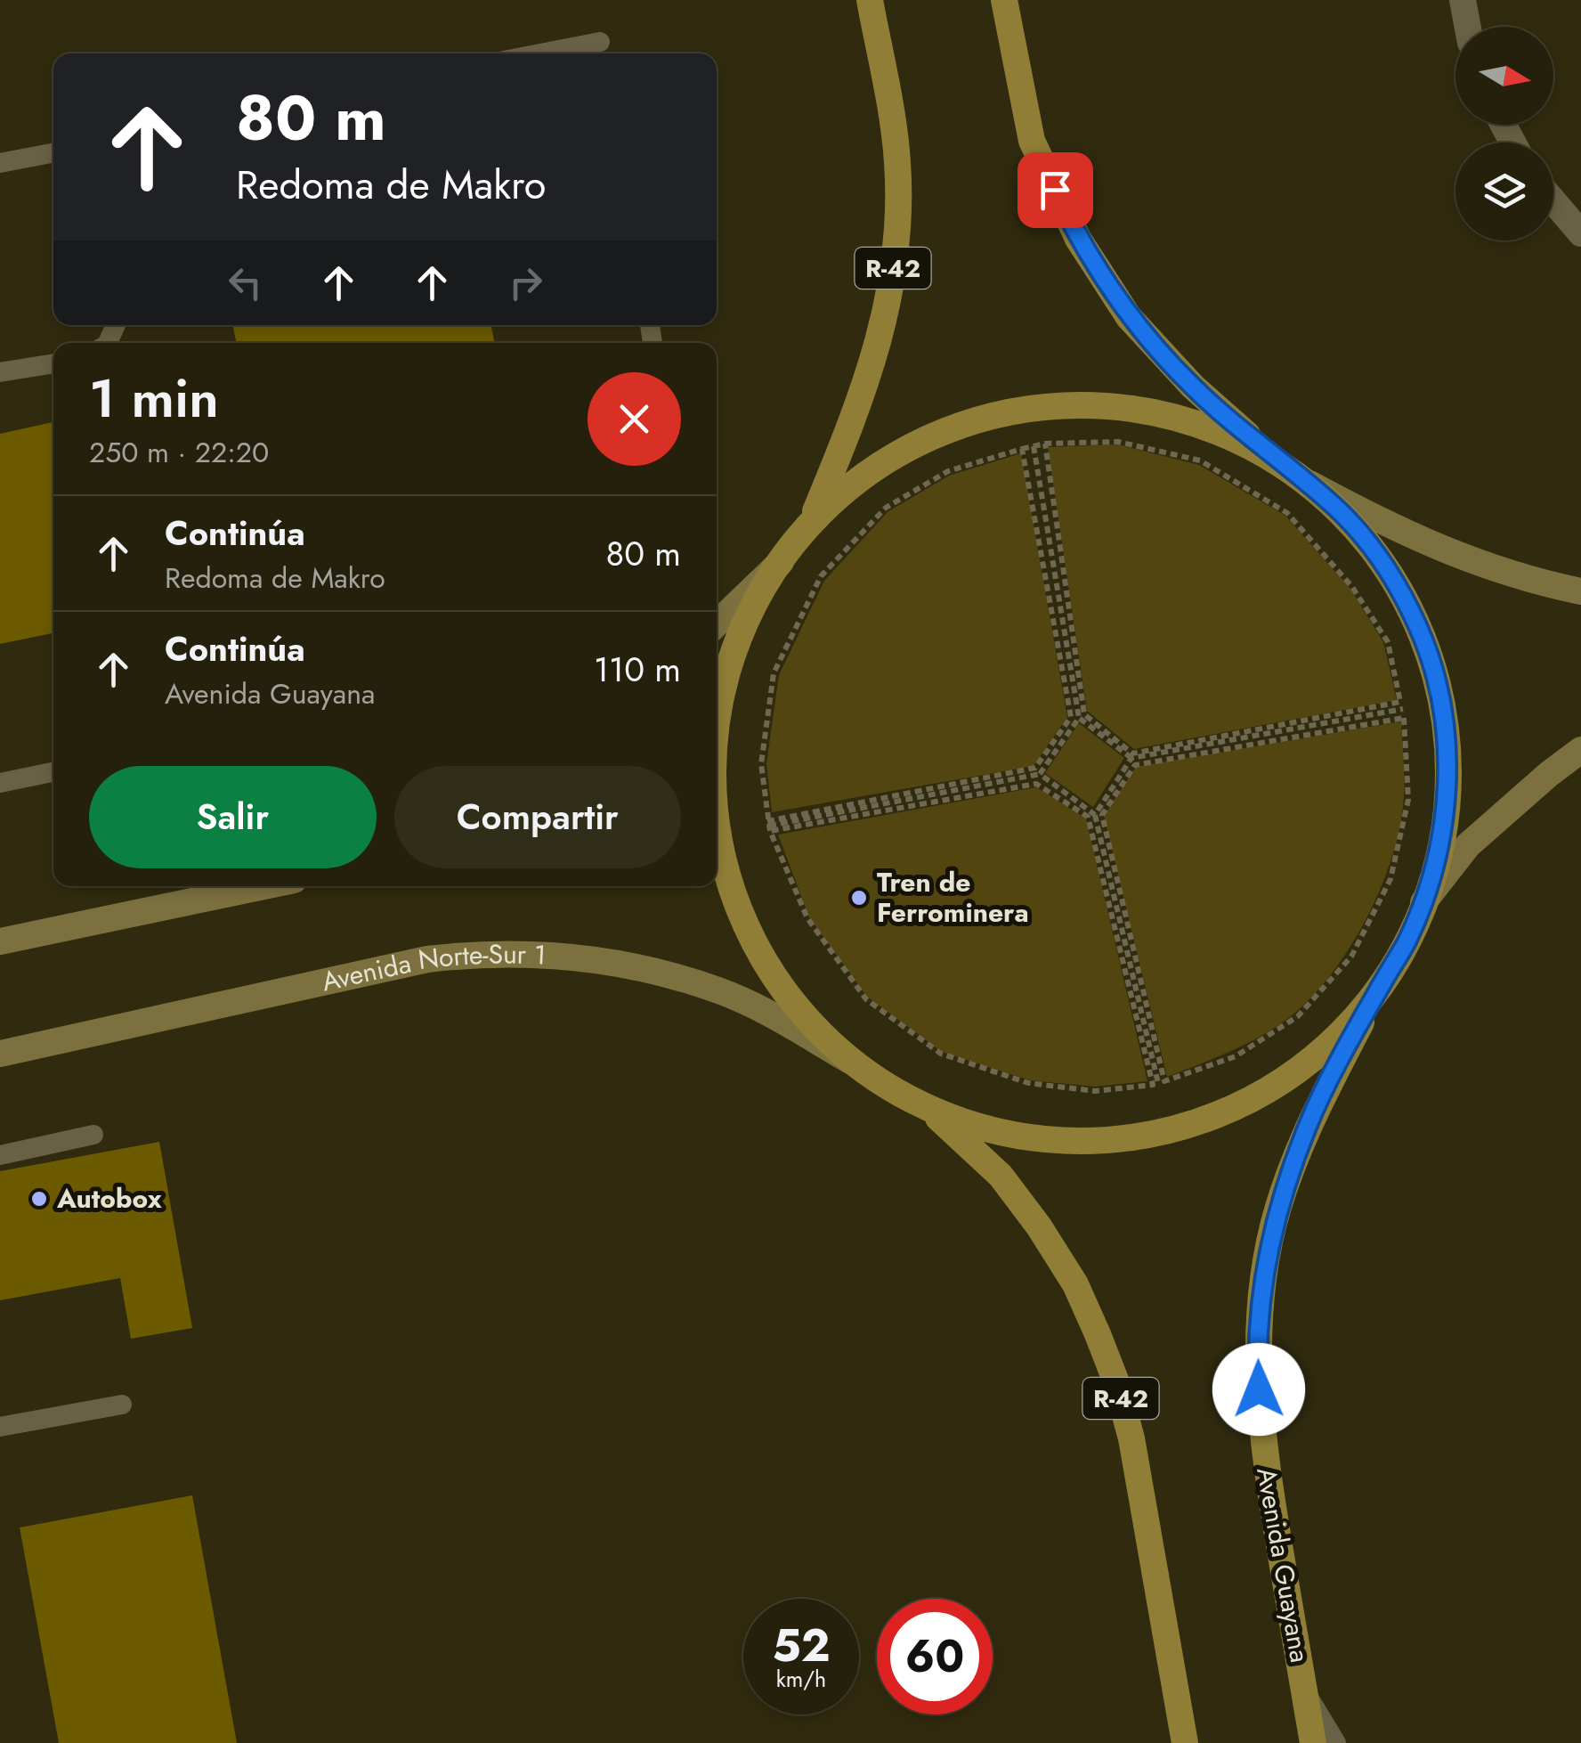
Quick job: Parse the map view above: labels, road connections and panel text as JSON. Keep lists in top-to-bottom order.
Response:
{
  "streets": {
    "main road": ["R-42", "Avenida Norte-Sur 1", "Avenida Guayana"]
  },
  "crossings": [
    ["R-42", "Avenida Norte-Sur 1"],
    ["R-42", "Avenida Guayana"]
  ],
  "places": ["Tren de Ferrominera", "Autobox"],
  "north": "right",
  "page": {
    "turn": ["80 m", "Redoma de Makro"],
    "heading": ["1 min", "250 m · 22:20"],
    "list": [
      {
        "name": "Continúa",
        "note": "Redoma de Makro",
        "value": "80 m"
      },
      {
        "name": "Continúa",
        "note": "Avenida Guayana",
        "value": "110 m"
      }
    ],
    "buttons": ["Salir", "Compartir"],
    "speed": "52 km/h",
    "limit": "60"
  }
}
